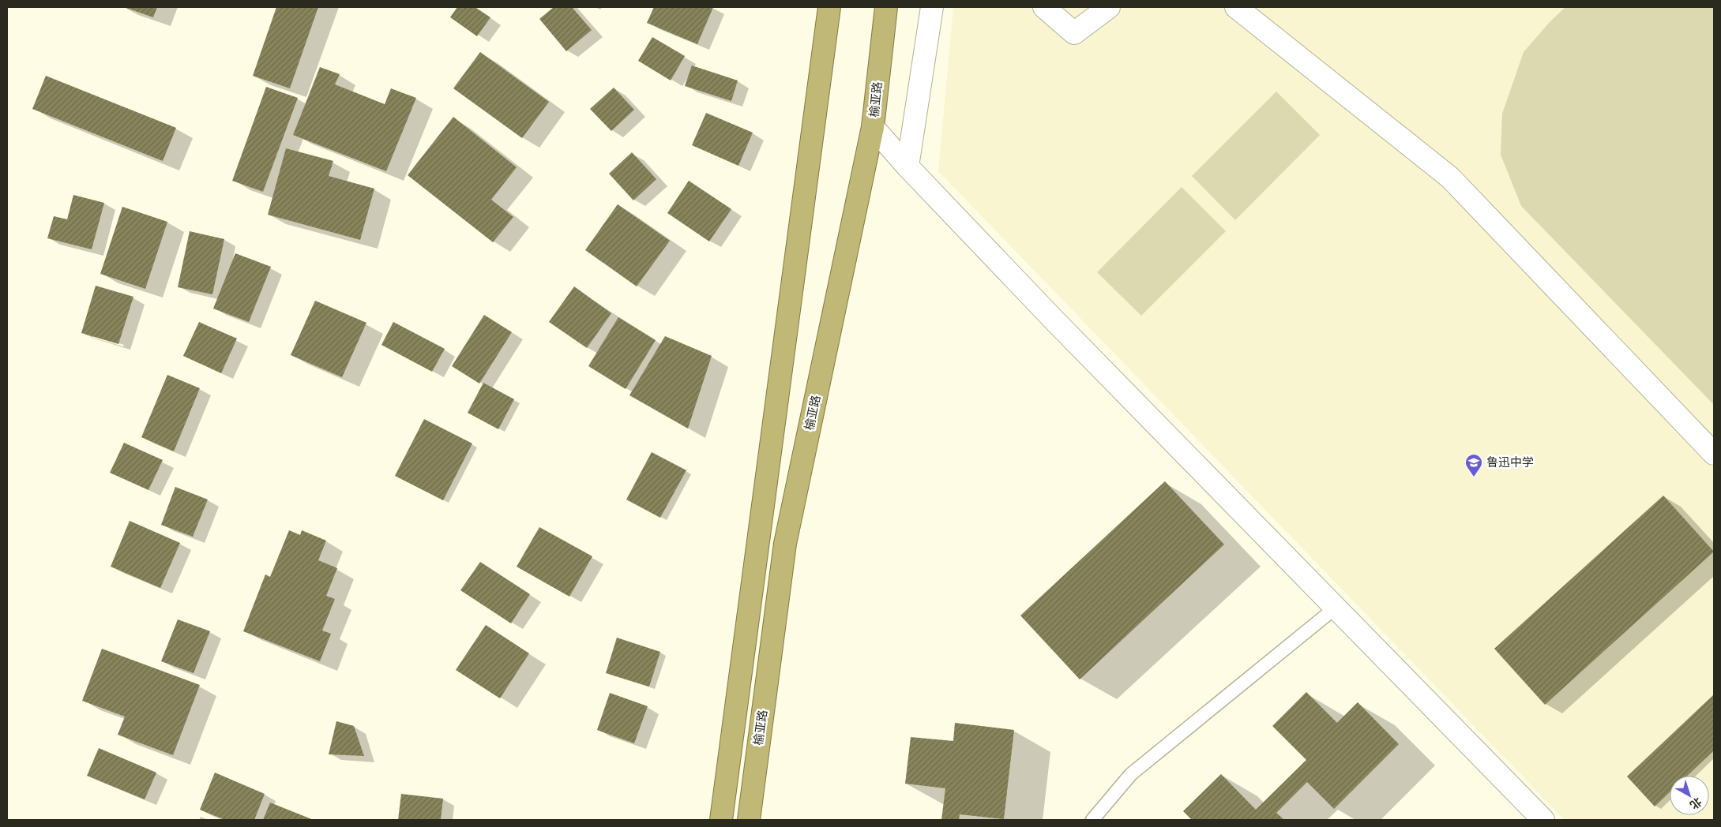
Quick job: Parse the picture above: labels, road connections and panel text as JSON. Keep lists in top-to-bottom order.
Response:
{
  "streets": {
    "highway": ["榆亚路"]
  },
  "places": {
    "school or university": ["鲁迅中学"]
  },
  "north": "bottom right"
}
